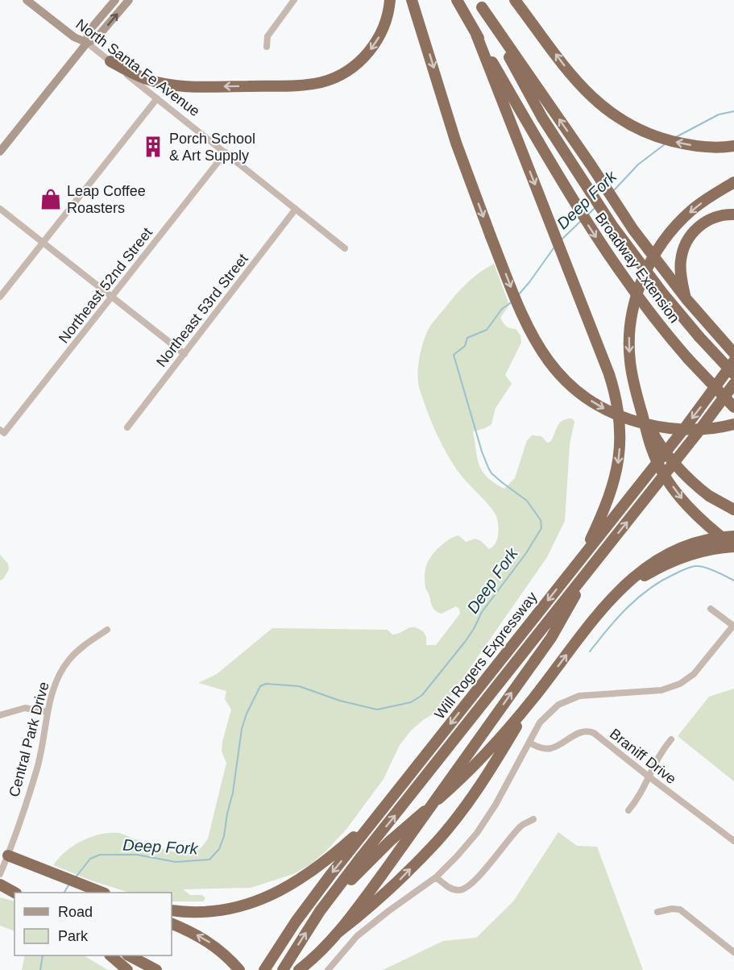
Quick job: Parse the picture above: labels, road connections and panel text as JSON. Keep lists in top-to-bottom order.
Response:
{
  "streets": {
    "highway": ["Broadway Extension", "Will Rogers Expressway"],
    "main road": ["North Santa Fe Avenue"],
    "street": [
      "Northeast 52nd Street",
      "Northeast 53rd Street",
      "Central Park Drive",
      "Braniff Drive"
    ]
  },
  "crossings": [
    ["North Santa Fe Avenue", "Northeast 52nd Street"],
    ["North Santa Fe Avenue", "Northeast 53rd Street"]
  ],
  "water": ["Deep Fork"],
  "places": {
    "building": ["Porch School & Art Supply"],
    "shop": ["Leap Coffee Roasters"]
  },
  "legend": ["Road", "Park"]
}
